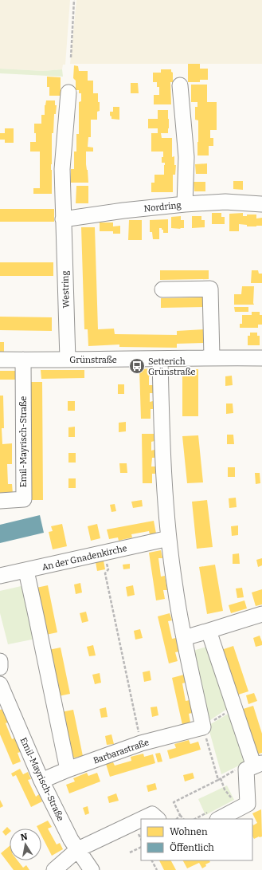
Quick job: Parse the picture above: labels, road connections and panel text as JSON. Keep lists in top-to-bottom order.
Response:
{
  "streets": {
    "street": [
      "Nordring",
      "Westring",
      "Grünstraße",
      "Emil-Mayrisch-Straße",
      "An der Gnadenkirche",
      "Barbarastraße"
    ]
  },
  "crossings": [
    ["Nordring", "Westring"],
    ["Westring", "Grünstraße"],
    ["Grünstraße", "Emil-Mayrisch-Straße"],
    ["Emil-Mayrisch-Straße", "Barbarastraße"]
  ],
  "places": {
    "bus stop": ["Setterich Grünstraße"]
  },
  "legend": ["Wohnen", "Öffentlich"],
  "north": "top"
}
